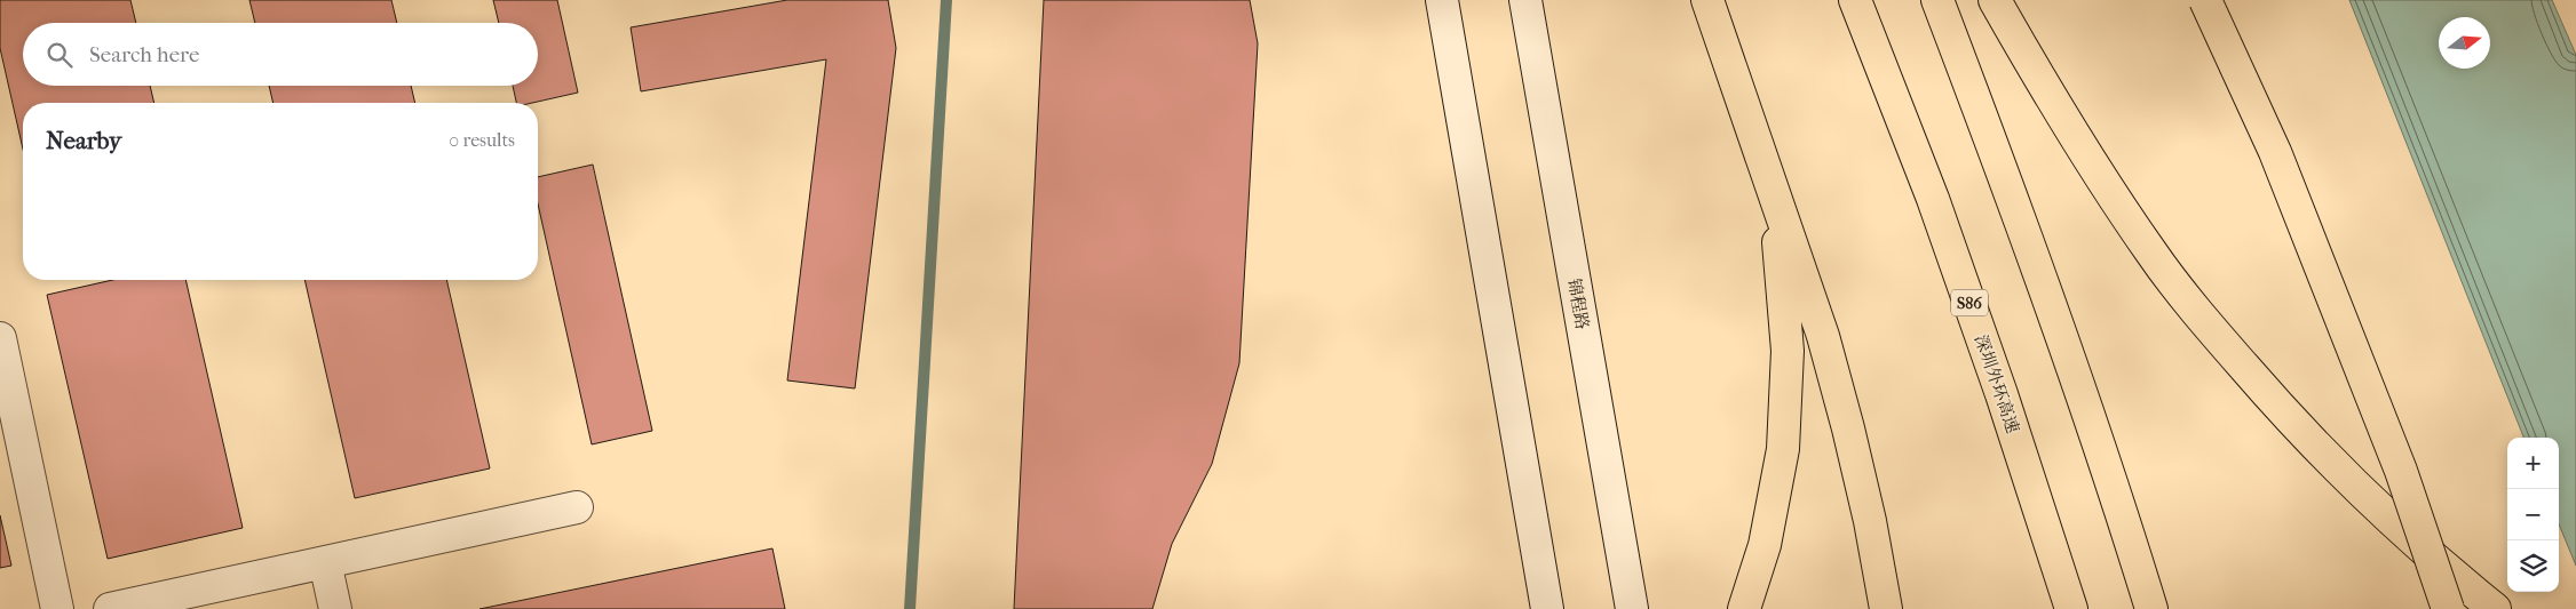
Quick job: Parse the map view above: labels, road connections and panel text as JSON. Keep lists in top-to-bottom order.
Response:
{
  "streets": {
    "highway": ["S86", "深圳外环高速"],
    "main road": ["锦程路"]
  },
  "north": "right",
  "page": {
    "search": "Search here",
    "heading": ["Nearby", "0 results"],
    "map_buttons": ["+", "−"]
  }
}
